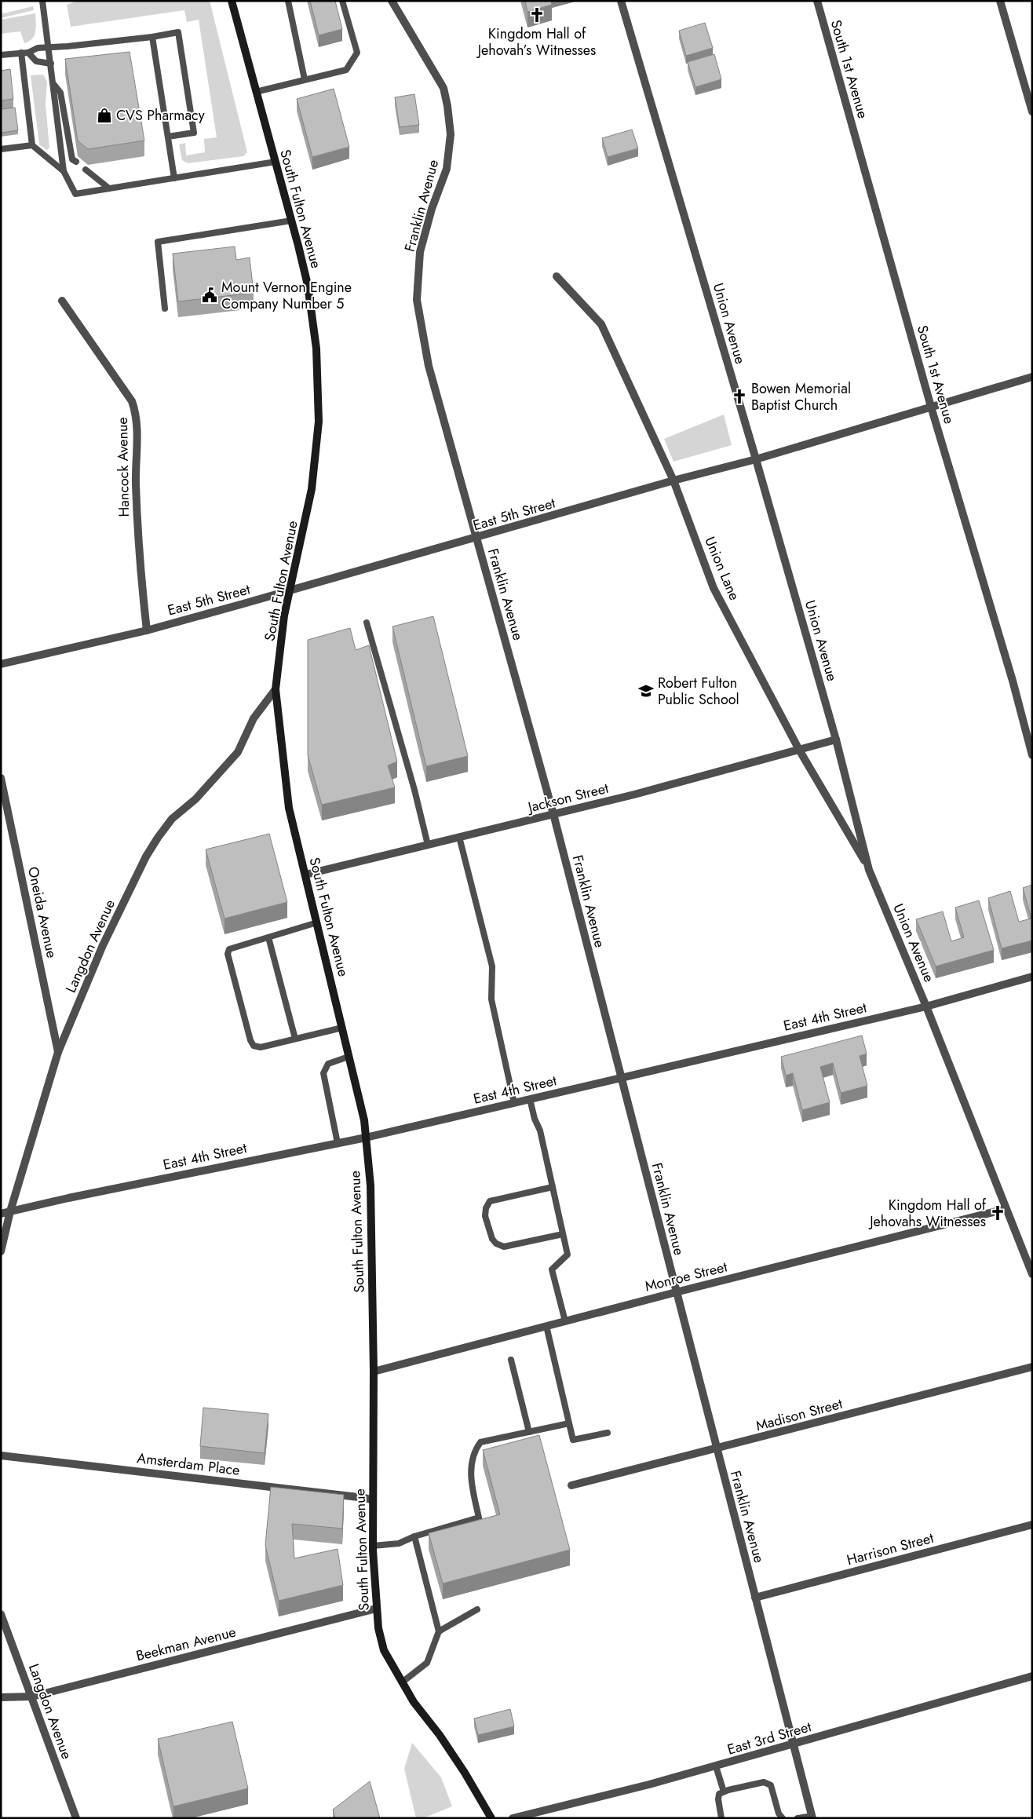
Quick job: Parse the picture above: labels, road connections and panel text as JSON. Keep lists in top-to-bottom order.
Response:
{
  "streets": {
    "main road": ["South Fulton Avenue"],
    "street": [
      "South 1st Avenue",
      "Franklin Avenue",
      "Union Avenue",
      "Hancock Avenue",
      "East 5th Street",
      "Union Lane",
      "Jackson Street",
      "Oneida Avenue",
      "Langdon Avenue",
      "East 4th Street",
      "Monroe Street",
      "Madison Street",
      "Amsterdam Place",
      "Harrison Street",
      "Beekman Avenue",
      "East 3rd Street"
    ]
  },
  "crossings": [
    ["South 1st Avenue", "East 5th Street"],
    ["Franklin Avenue", "East 5th Street"],
    ["Franklin Avenue", "Jackson Street"],
    ["Franklin Avenue", "East 4th Street"],
    ["Franklin Avenue", "Monroe Street"],
    ["Franklin Avenue", "Madison Street"],
    ["Franklin Avenue", "Harrison Street"],
    ["Franklin Avenue", "East 3rd Street"],
    ["South Fulton Avenue", "East 5th Street"],
    ["South Fulton Avenue", "Jackson Street"],
    ["South Fulton Avenue", "Langdon Avenue"],
    ["South Fulton Avenue", "East 4th Street"],
    ["South Fulton Avenue", "Monroe Street"],
    ["South Fulton Avenue", "Amsterdam Place"],
    ["South Fulton Avenue", "Beekman Avenue"],
    ["Union Avenue", "East 5th Street"],
    ["Union Avenue", "Union Lane"],
    ["Union Avenue", "Jackson Street"],
    ["Union Avenue", "East 4th Street"],
    ["Union Avenue", "Monroe Street"],
    ["Hancock Avenue", "East 5th Street"],
    ["East 5th Street", "Union Lane"],
    ["Union Lane", "Jackson Street"],
    ["Oneida Avenue", "Langdon Avenue"],
    ["Langdon Avenue", "East 4th Street"],
    ["Langdon Avenue", "Beekman Avenue"]
  ],
  "places": {
    "church": ["Kingdom Hall of Jehovah’s Witnesses", "Bowen Memorial Baptist Church", "Kingdom Hall of Jehovahs Witnesses"],
    "shop": ["CVS Pharmacy"],
    "public building": ["Mount Vernon Engine Company Number 5"],
    "school or university": ["Robert Fulton Public School"]
  }
}
